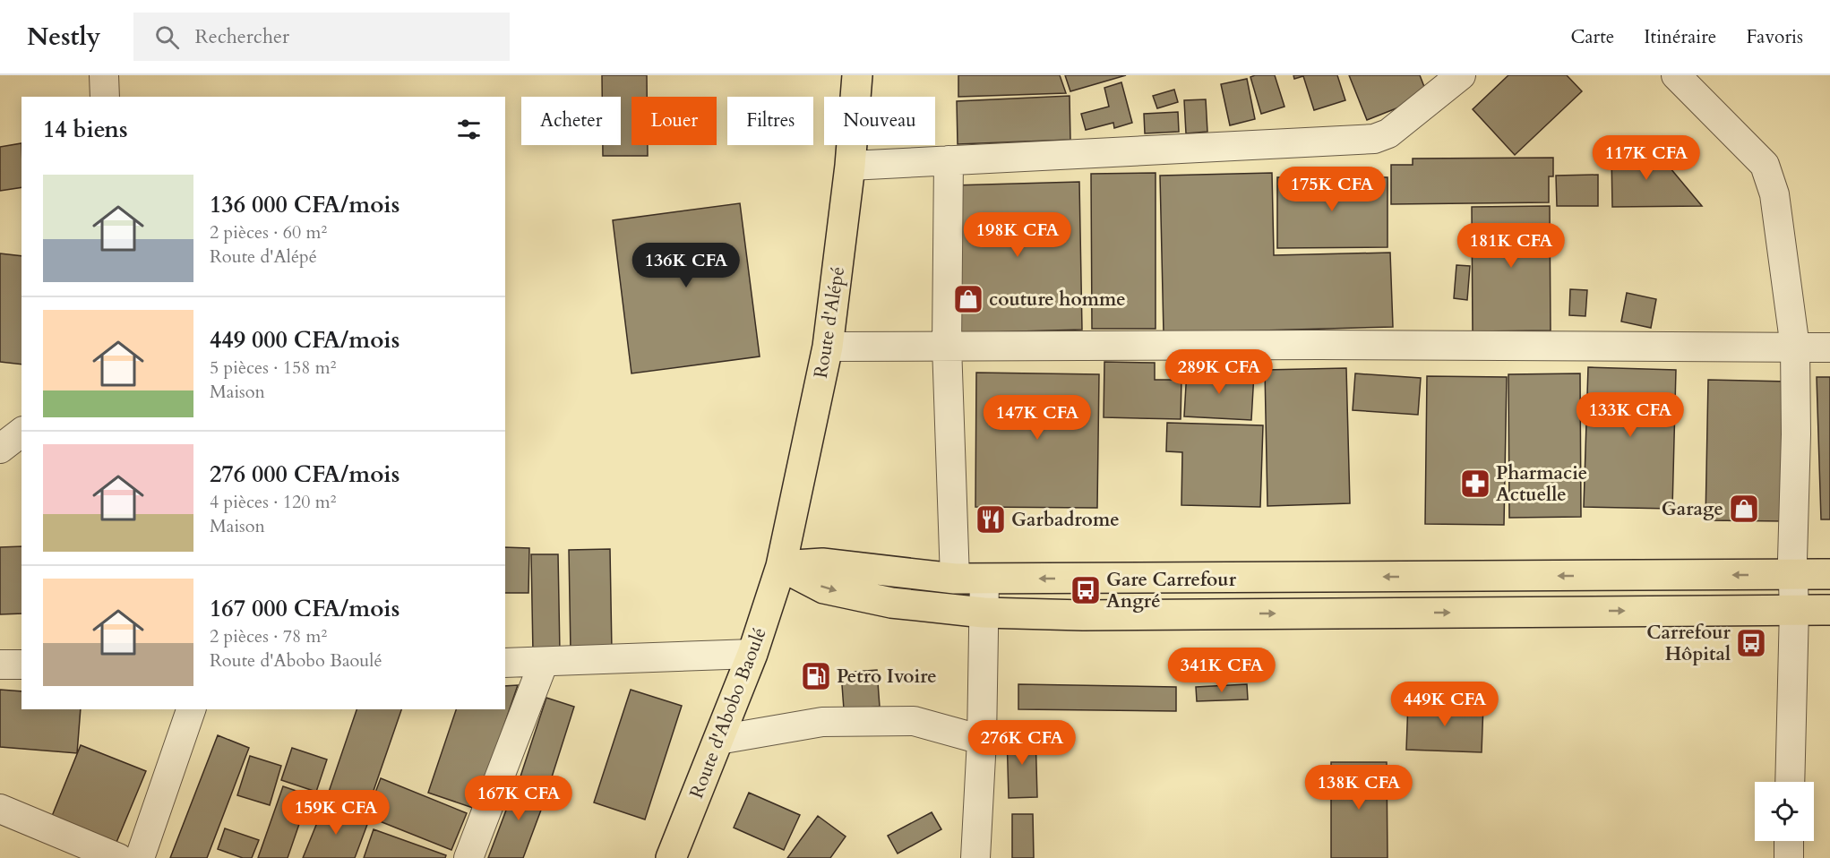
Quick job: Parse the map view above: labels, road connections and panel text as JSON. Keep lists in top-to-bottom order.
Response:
{
  "streets": {
    "main road": ["Route d'Alépé", "Route d'Abobo Baoulé"]
  },
  "crossings": [
    ["Route d'Alépé", "Route d'Abobo Baoulé"]
  ],
  "places": {
    "shop": ["couture homme", "Garage"],
    "pharmacy": ["Pharmacie Actuelle"],
    "restaurant": ["Garbadrome"],
    "bus stop": ["Gare Carrefour Angré", "Carrefour Hôpital"],
    "fuel station": ["Petro Ivoire"]
  },
  "page": {
    "header": "Nestly",
    "search": "Rechercher",
    "nav": ["Carte", "Itinéraire", "Favoris"],
    "chip": [
      "Acheter",
      "Louer",
      "Filtres",
      "Nouveau"
    ],
    "heading": "14 biens",
    "price": [
      "117K CFA",
      "175K CFA",
      "198K CFA",
      "181K CFA",
      "136K CFA",
      "289K CFA",
      "133K CFA",
      "147K CFA",
      "341K CFA",
      "449K CFA",
      "276K CFA",
      "138K CFA",
      "167K CFA",
      "159K CFA"
    ],
    "list": [
      {
        "name": "136 000 CFA/mois",
        "note": "2 pièces · 60 m² · Route d'Alépé"
      },
      {
        "name": "449 000 CFA/mois",
        "note": "5 pièces · 158 m² · Maison"
      },
      {
        "name": "276 000 CFA/mois",
        "note": "4 pièces · 120 m² · Maison"
      },
      {
        "name": "167 000 CFA/mois",
        "note": "2 pièces · 78 m² · Route d'Abobo Baoulé"
      }
    ]
  }
}
